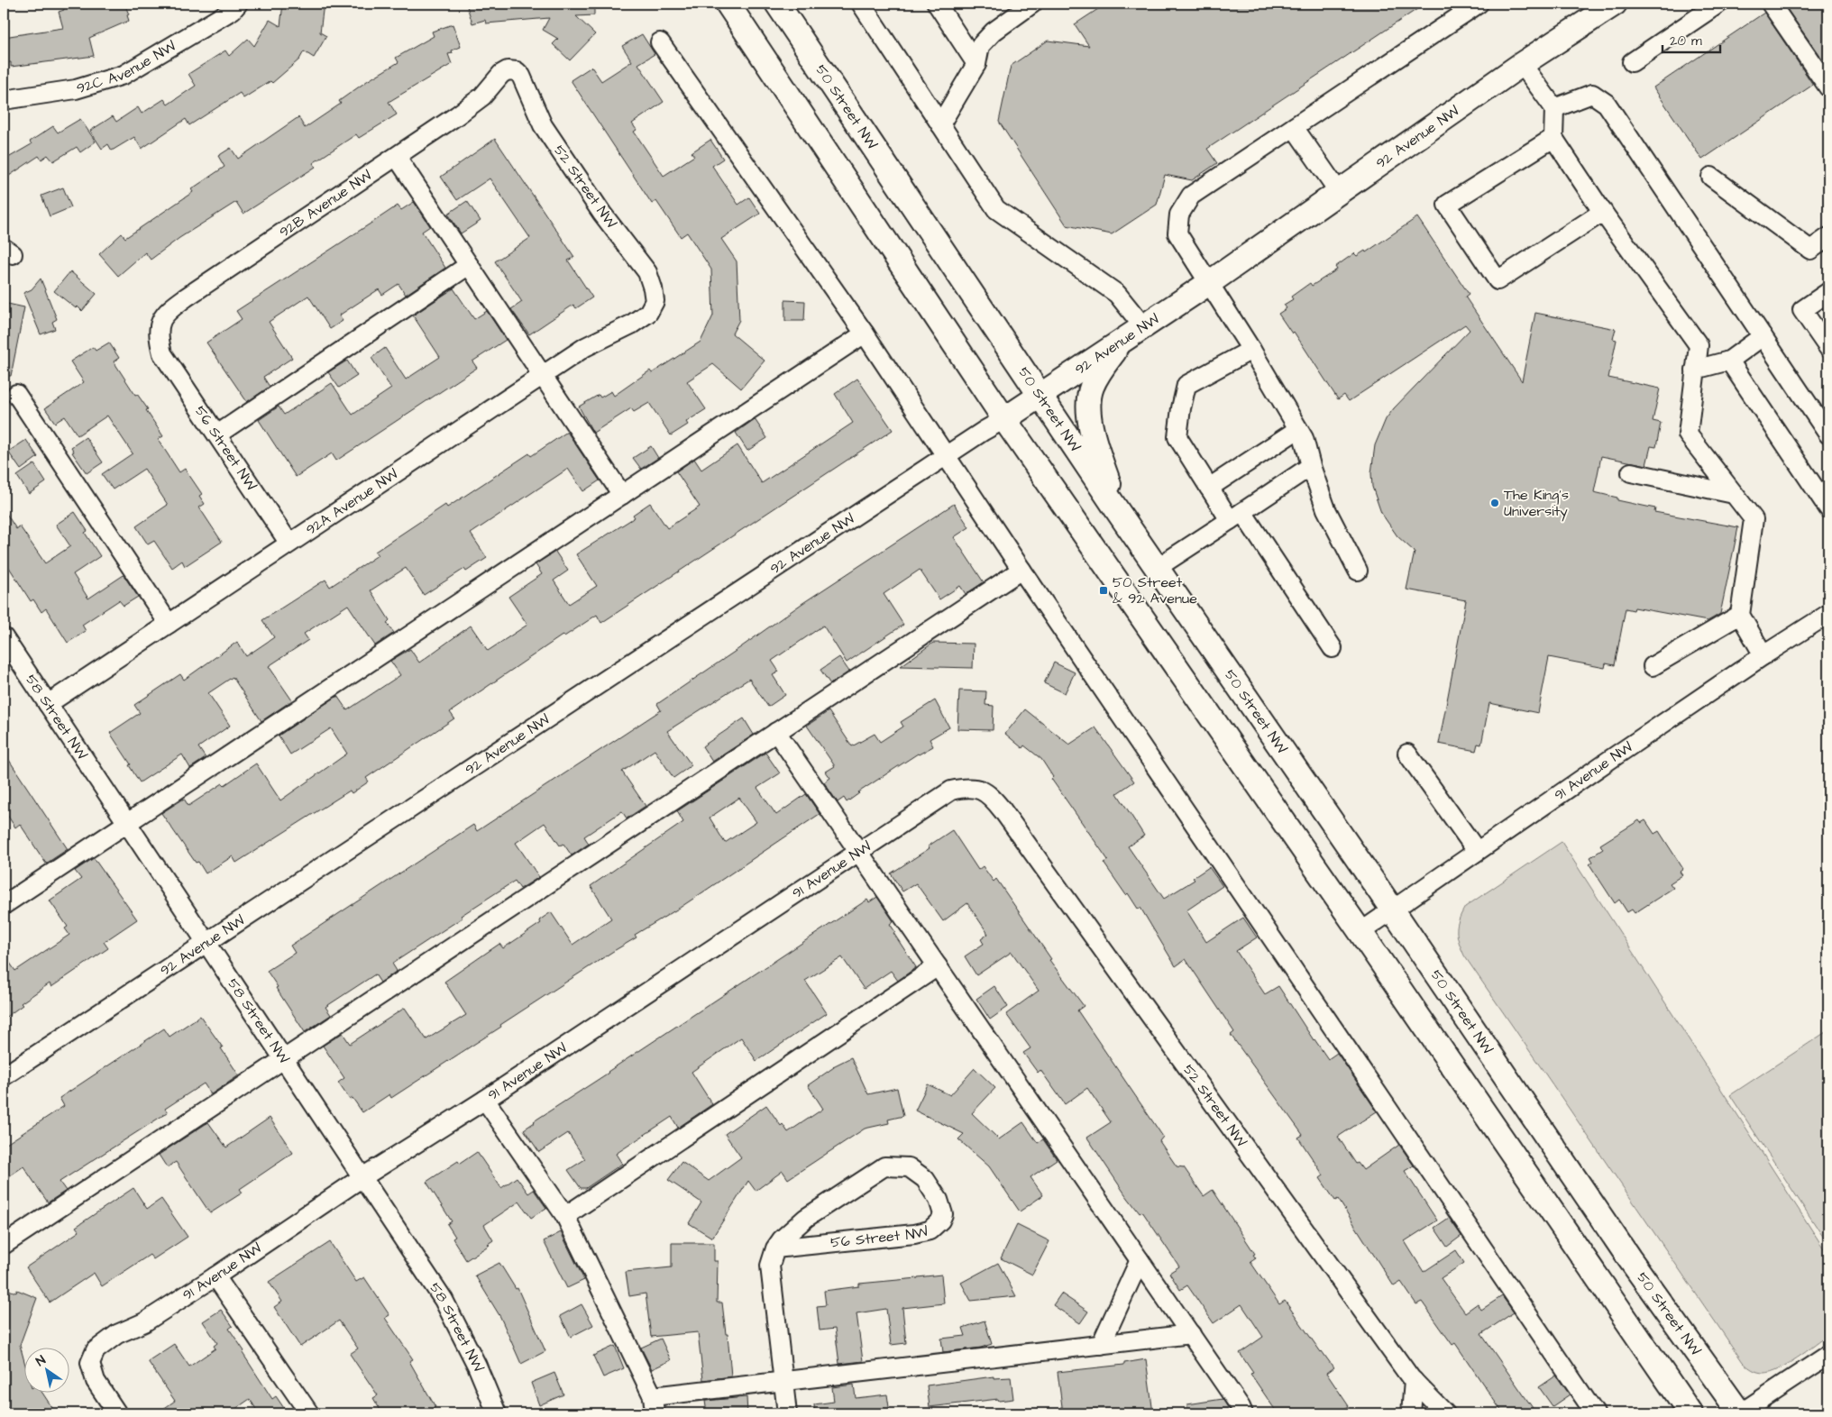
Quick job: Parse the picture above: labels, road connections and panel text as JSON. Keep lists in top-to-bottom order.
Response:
{
  "streets": {
    "main road": ["50 Street NW", "92 Avenue NW"],
    "street": [
      "92C Avenue NW",
      "52 Street NW",
      "92B Avenue NW",
      "56 Street NW",
      "92A Avenue NW",
      "58 Street NW",
      "91 Avenue NW"
    ]
  },
  "crossings": [
    ["50 Street NW", "92 Avenue NW"],
    ["50 Street NW", "91 Avenue NW"],
    ["92 Avenue NW", "58 Street NW"],
    ["52 Street NW", "92B Avenue NW"],
    ["52 Street NW", "92A Avenue NW"],
    ["52 Street NW", "91 Avenue NW"],
    ["92B Avenue NW", "56 Street NW"],
    ["56 Street NW", "92A Avenue NW"],
    ["92A Avenue NW", "58 Street NW"],
    ["58 Street NW", "91 Avenue NW"]
  ],
  "places": {
    "other": ["The King's University"],
    "transit": ["50 Street & 92 Avenue"]
  },
  "scale_bar": "20 m",
  "north": "top left"
}
